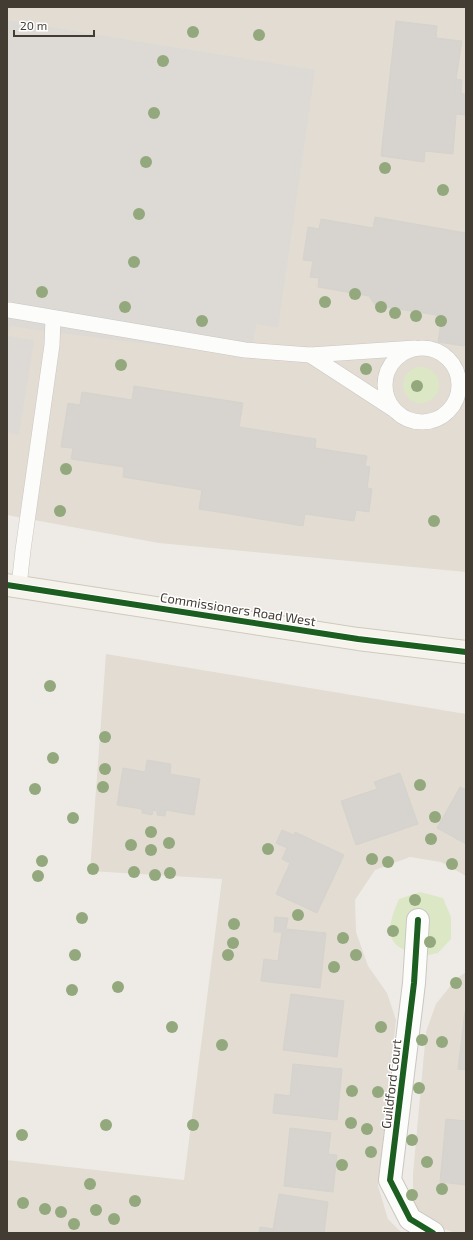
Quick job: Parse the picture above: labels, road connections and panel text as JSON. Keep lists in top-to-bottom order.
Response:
{
  "streets": {
    "main road": ["Commissioners Road West"],
    "street": ["Guildford Court"]
  },
  "scale_bar": "20 m"
}
